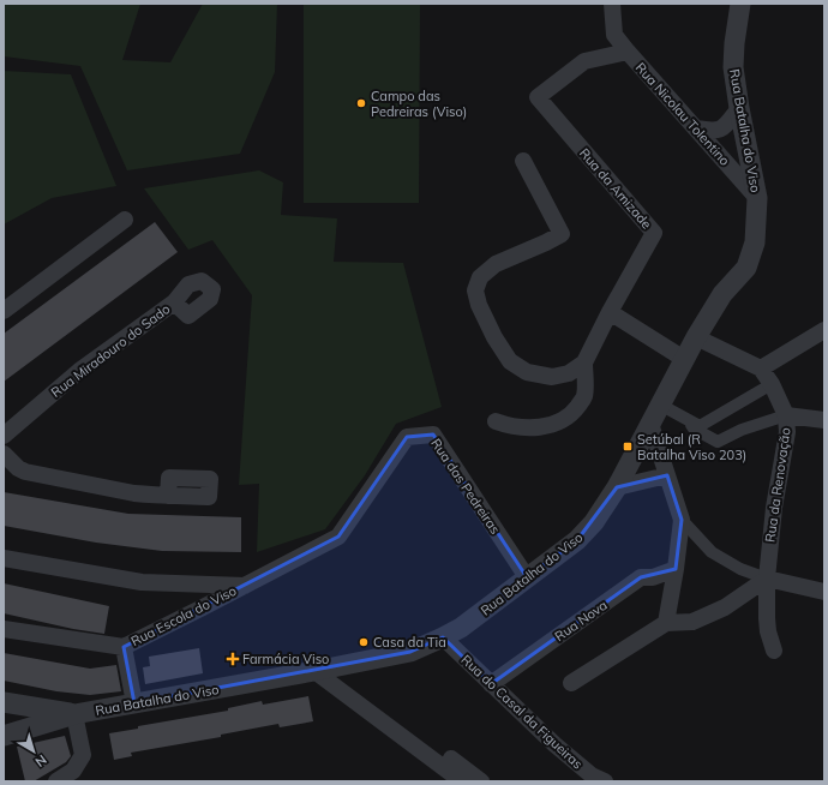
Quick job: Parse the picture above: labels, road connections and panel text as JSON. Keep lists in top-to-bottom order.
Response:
{
  "streets": {
    "street": [
      "Rua Nicolau Tolentino",
      "Rua Batalha do Viso",
      "Rua da Amizade",
      "Rua Miradouro do Sado",
      "Rua da Renovação",
      "Rua das Pedreiras",
      "Rua Escola do Viso",
      "Rua Nova",
      "Rua do Casal da Figueiras"
    ]
  },
  "crossings": [
    ["Rua Nicolau Tolentino", "Rua Batalha do Viso"],
    ["Rua Nicolau Tolentino", "Rua da Amizade"],
    ["Rua Batalha do Viso", "Rua da Renovação"],
    ["Rua Batalha do Viso", "Rua das Pedreiras"],
    ["Rua Batalha do Viso", "Rua Escola do Viso"],
    ["Rua Batalha do Viso", "Rua do Casal da Figueiras"],
    ["Rua das Pedreiras", "Rua Escola do Viso"],
    ["Rua Nova", "Rua do Casal da Figueiras"]
  ],
  "places": {
    "other": ["Campo das Pedreiras (Viso)", "Casa da Tia"],
    "transit": ["Setúbal (R Batalha Viso 203)"],
    "health": ["Farmácia Viso"]
  },
  "north": "bottom right"
}
